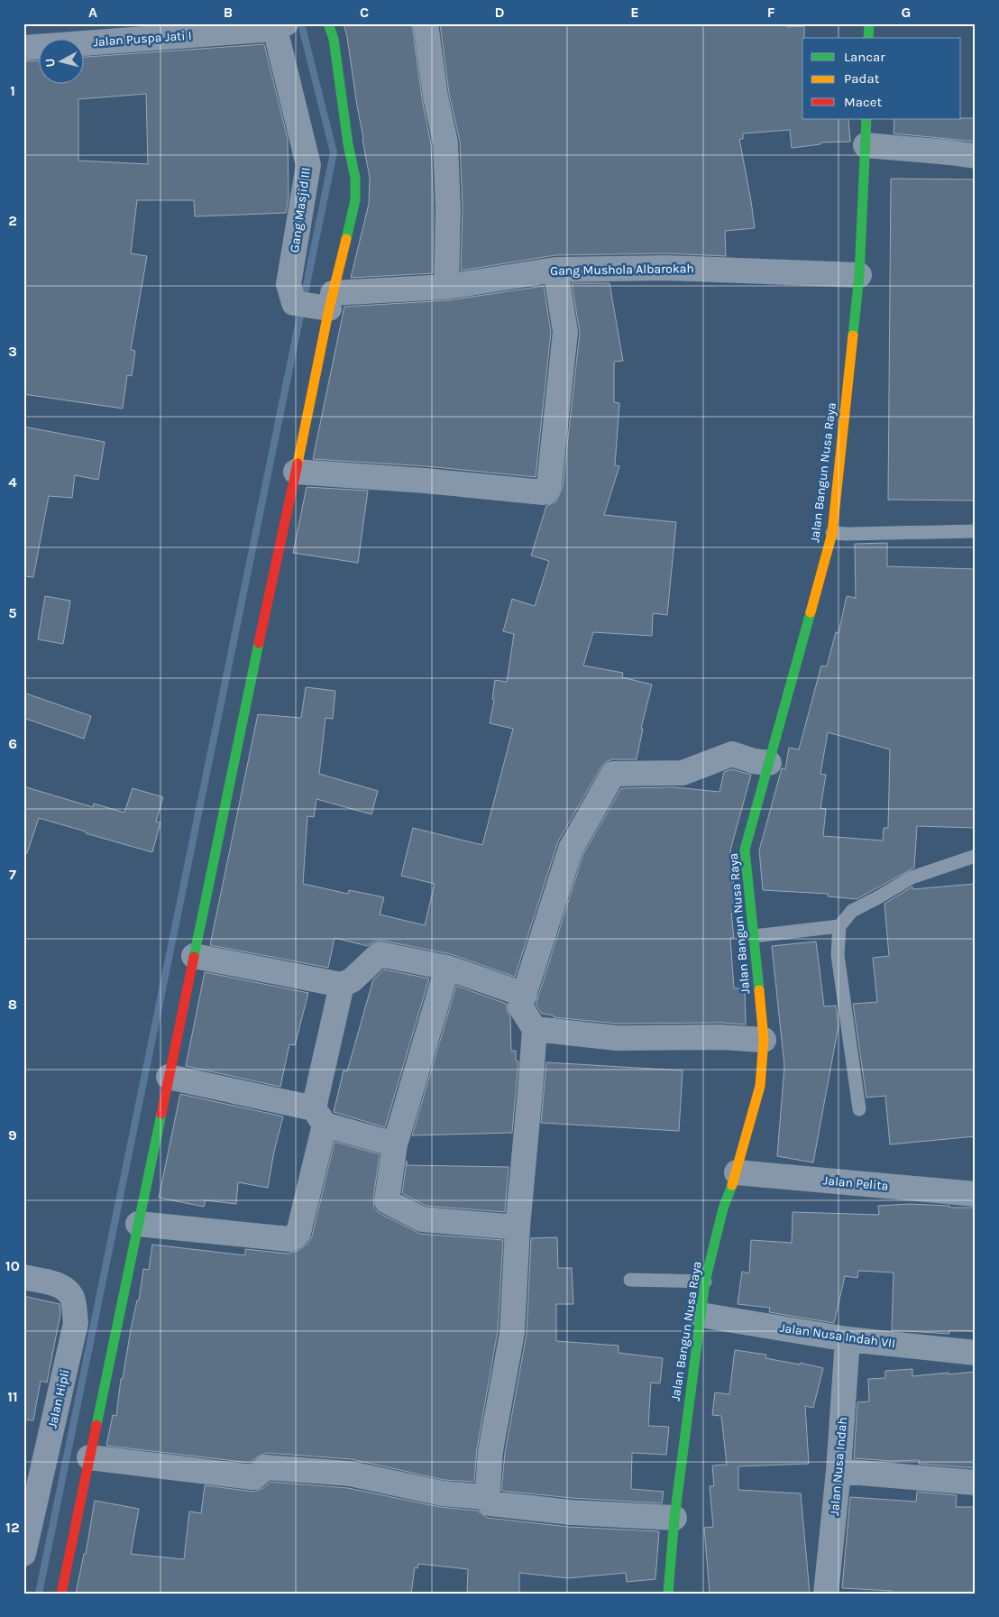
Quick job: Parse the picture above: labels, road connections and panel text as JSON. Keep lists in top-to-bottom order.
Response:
{
  "streets": {
    "street": [
      "Jalan Puspa Jati I",
      "Gang Masjid III",
      "Gang Mushola Albarokah",
      "Jalan Bangun Nusa Raya",
      "Jalan Pelita",
      "Jalan Nusa Indah VII",
      "Jalan Hipli",
      "Jalan Nusa Indah"
    ]
  },
  "crossings": [
    ["Jalan Puspa Jati I", "Gang Masjid III"],
    ["Gang Masjid III", "Gang Mushola Albarokah"],
    ["Gang Mushola Albarokah", "Jalan Bangun Nusa Raya"],
    ["Jalan Bangun Nusa Raya", "Jalan Pelita"],
    ["Jalan Bangun Nusa Raya", "Jalan Nusa Indah VII"],
    ["Jalan Nusa Indah VII", "Jalan Nusa Indah"]
  ],
  "legend": ["Lancar", "Padat", "Macet"],
  "north": "left",
  "grid": {
    "columns": [
      "A",
      "B",
      "C",
      "D",
      "E",
      "F",
      "G"
    ],
    "rows": [
      "1",
      "2",
      "3",
      "4",
      "5",
      "6",
      "7",
      "8",
      "9",
      "10",
      "11",
      "12"
    ]
  }
}
